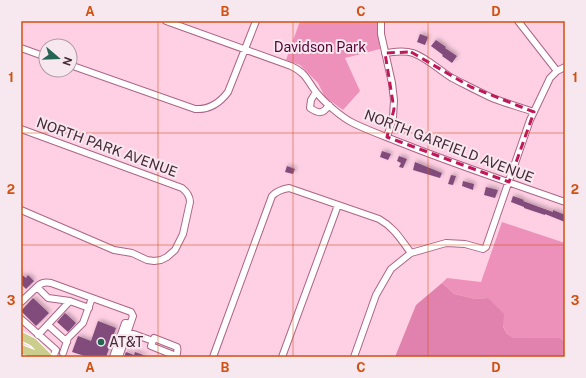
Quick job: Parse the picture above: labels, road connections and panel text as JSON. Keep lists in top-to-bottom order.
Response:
{
  "streets": {
    "street": ["NORTH GARFIELD AVENUE", "NORTH PARK AVENUE"]
  },
  "parks": ["Davidson Park"],
  "places": ["AT&T"],
  "north": "right",
  "grid": {
    "columns": [
      "A",
      "B",
      "C",
      "D"
    ],
    "rows": ["1", "2", "3"]
  }
}
